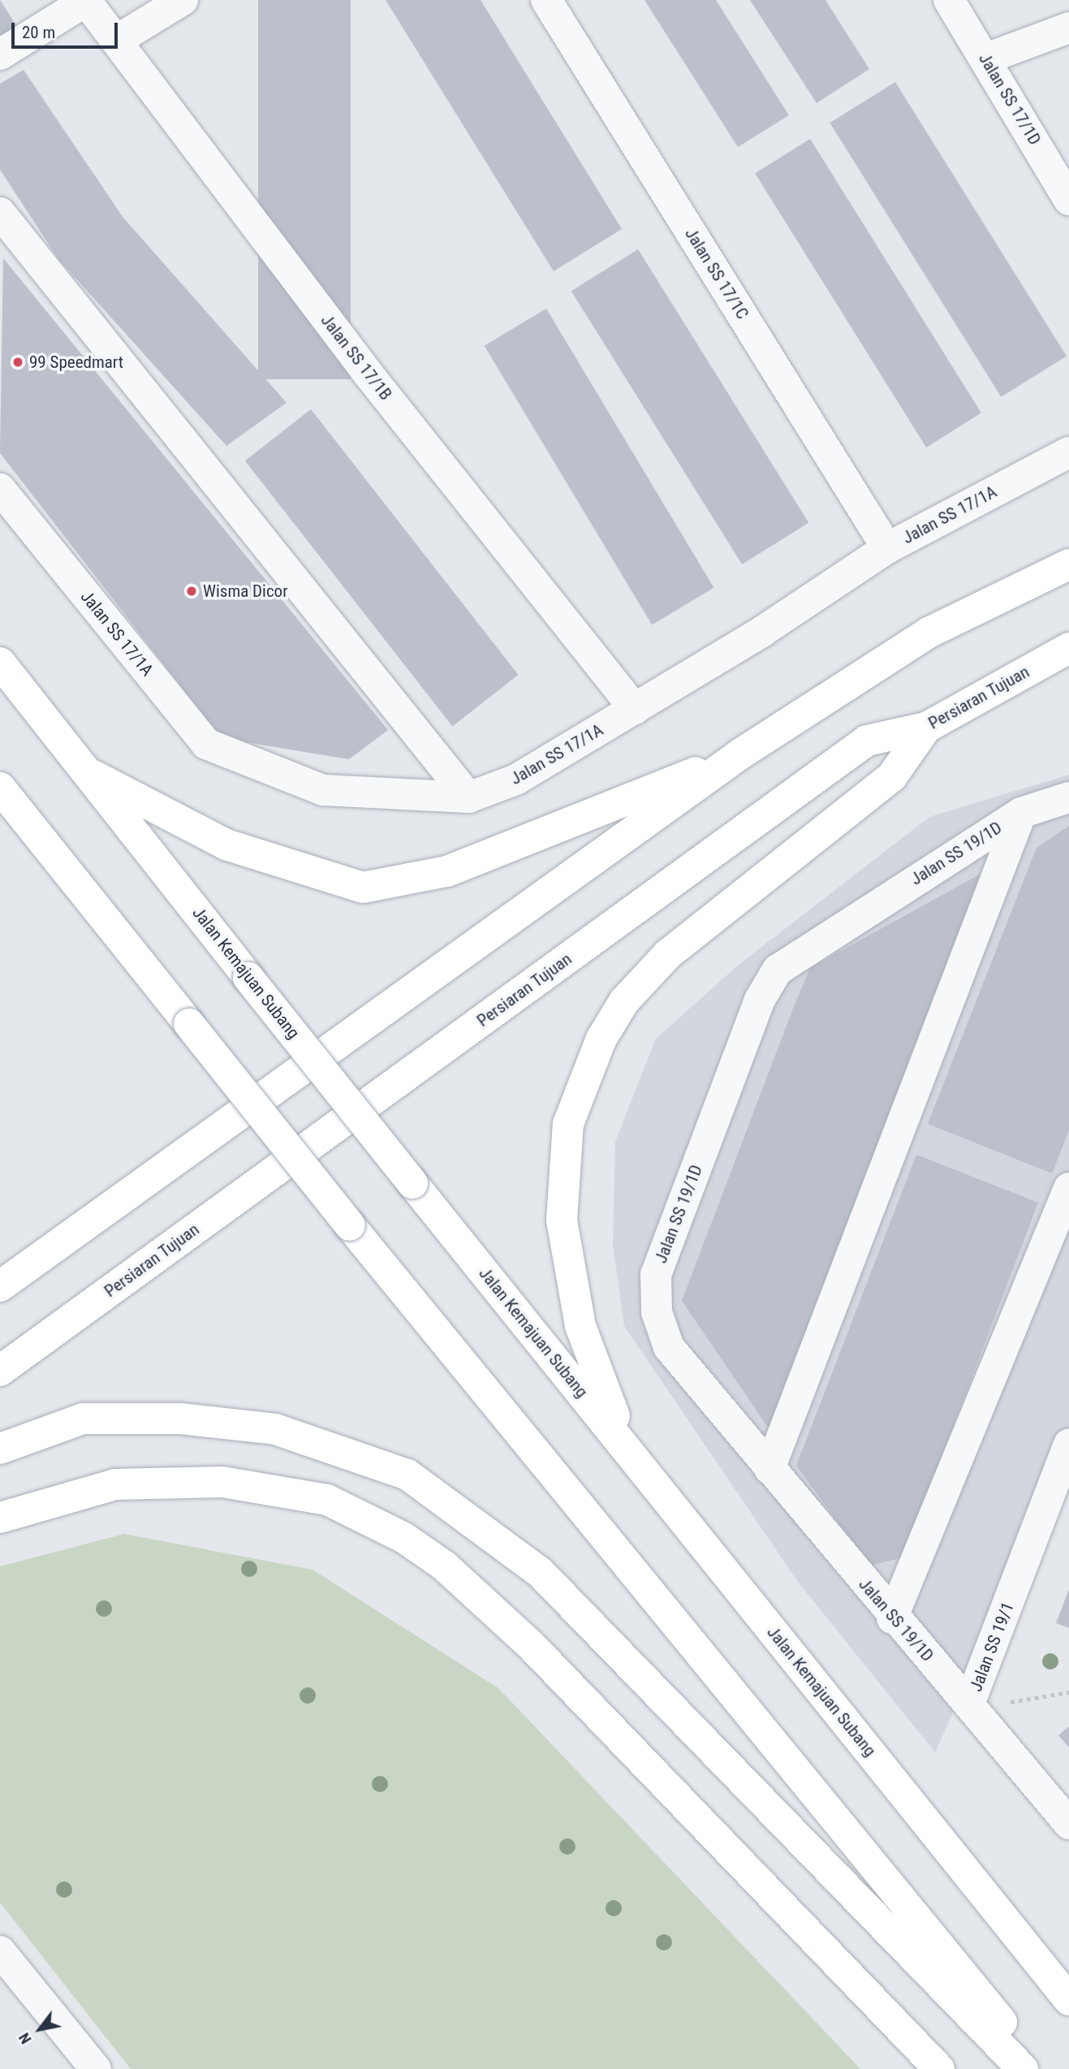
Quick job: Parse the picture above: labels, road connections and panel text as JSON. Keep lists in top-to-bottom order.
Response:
{
  "streets": {
    "main road": ["Persiaran Tujuan", "Jalan Kemajuan Subang"],
    "street": [
      "Jalan SS 17/1D",
      "Jalan SS 17/1C",
      "Jalan SS 17/1B",
      "Jalan SS 17/1A",
      "Jalan SS 19/1D",
      "Jalan SS 19/1"
    ]
  },
  "crossings": [
    ["Jalan SS 17/1C", "Jalan SS 17/1A"],
    ["Jalan SS 17/1B", "Jalan SS 17/1A"],
    ["Jalan SS 19/1D", "Jalan SS 19/1"]
  ],
  "places": ["99 Speedmart", "Wisma Dicor"],
  "scale_bar": "20 m",
  "north": "bottom left"
}
